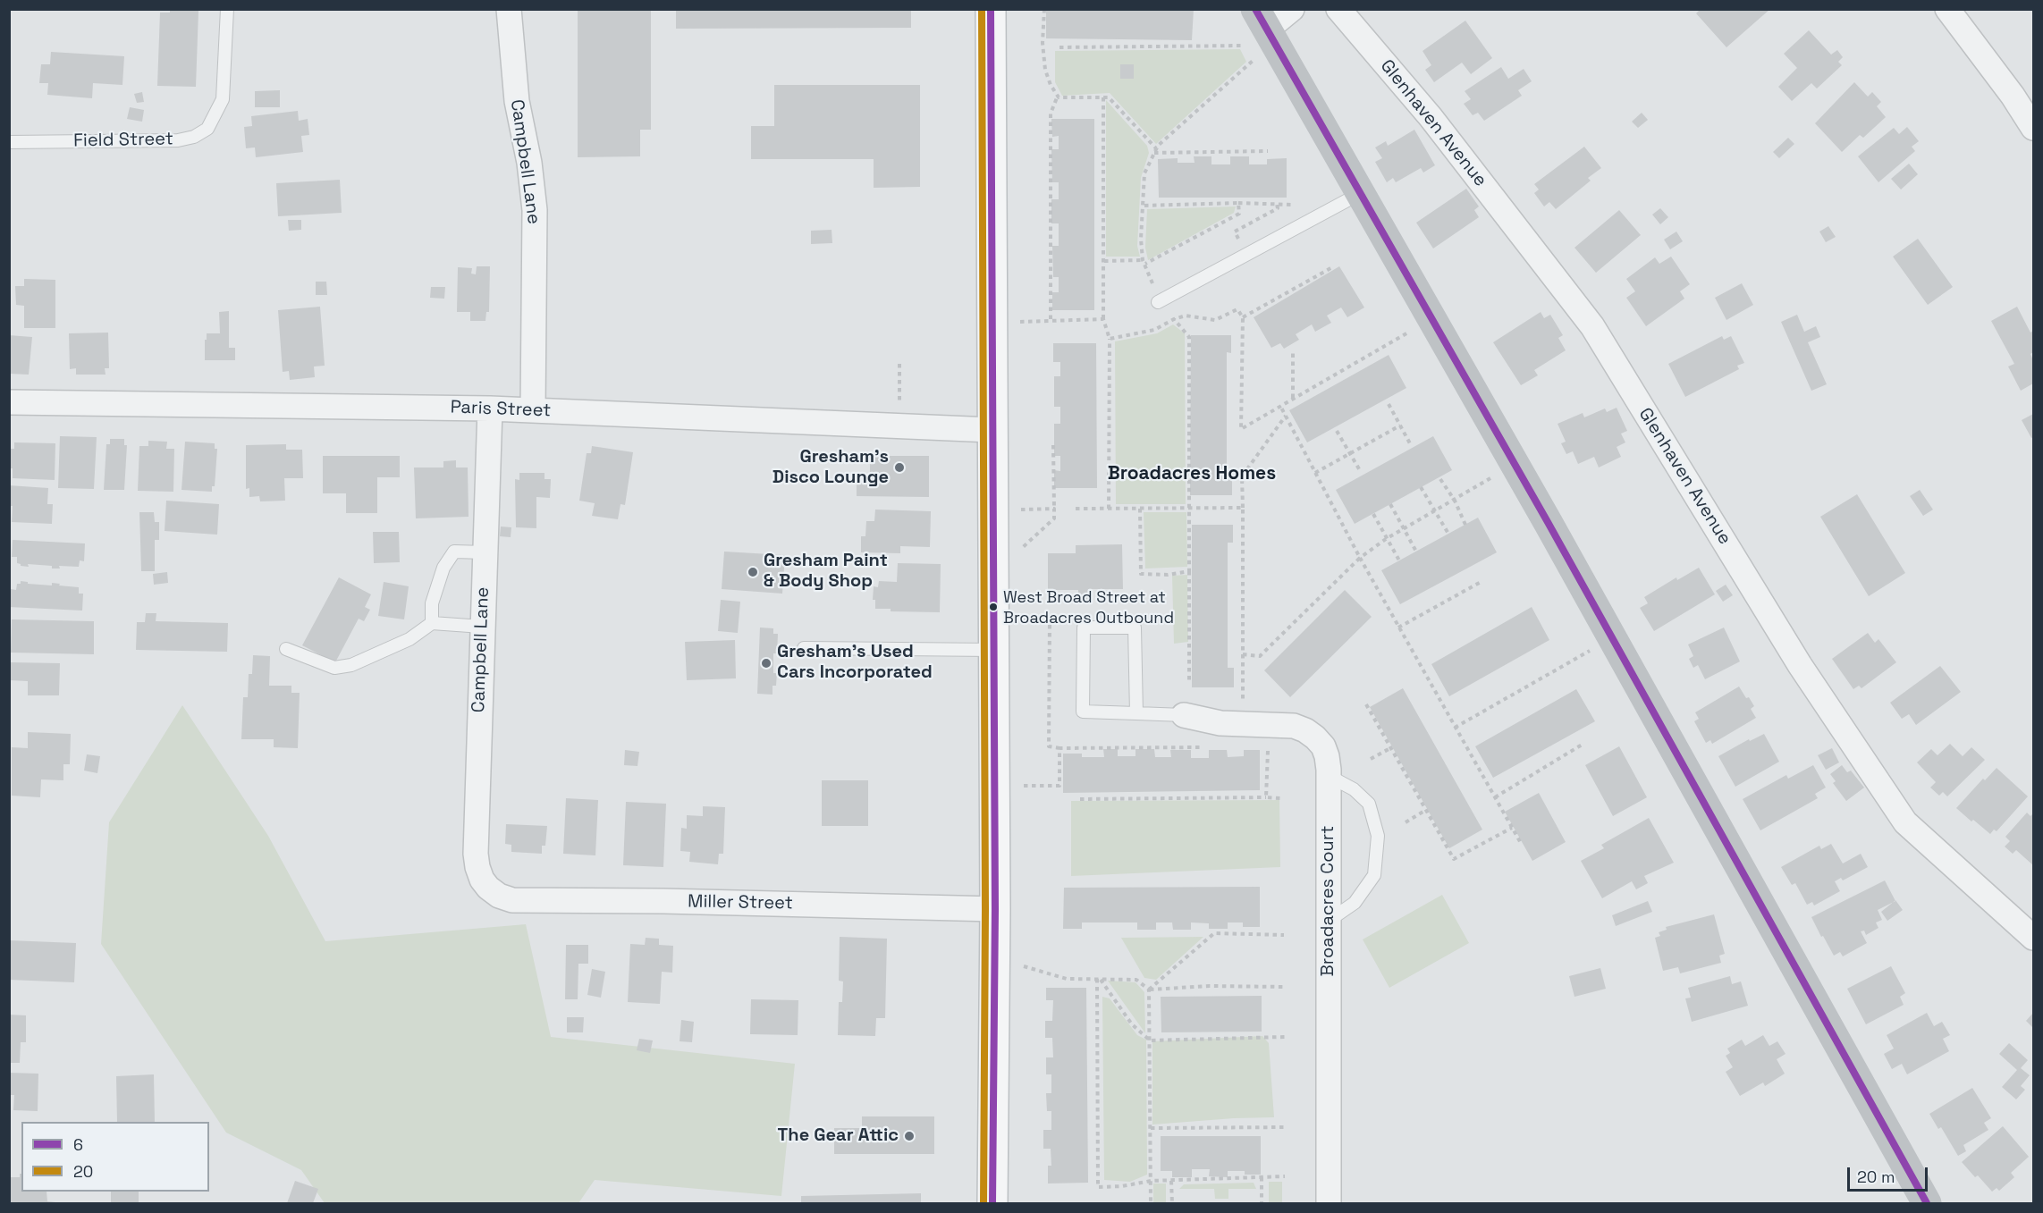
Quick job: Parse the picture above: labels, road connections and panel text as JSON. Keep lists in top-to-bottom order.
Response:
{
  "streets": {
    "street": [
      "Glenhaven Avenue",
      "Campbell Lane",
      "Paris Street",
      "Broadacres Court",
      "Miller Street"
    ],
    "lane": ["Field Street"]
  },
  "crossings": [
    ["Campbell Lane", "Paris Street"],
    ["Campbell Lane", "Miller Street"]
  ],
  "districts": ["Broadacres Homes"],
  "places": [
    "Gresham's Disco Lounge",
    "Gresham Paint & Body Shop",
    "West Broad Street at Broadacres Outbound",
    "Gresham's Used Cars Incorporated",
    "The Gear Attic"
  ],
  "lines": ["transit line 6", "transit line 20"],
  "legend": ["6", "20"],
  "scale_bar": "20 m"
}
